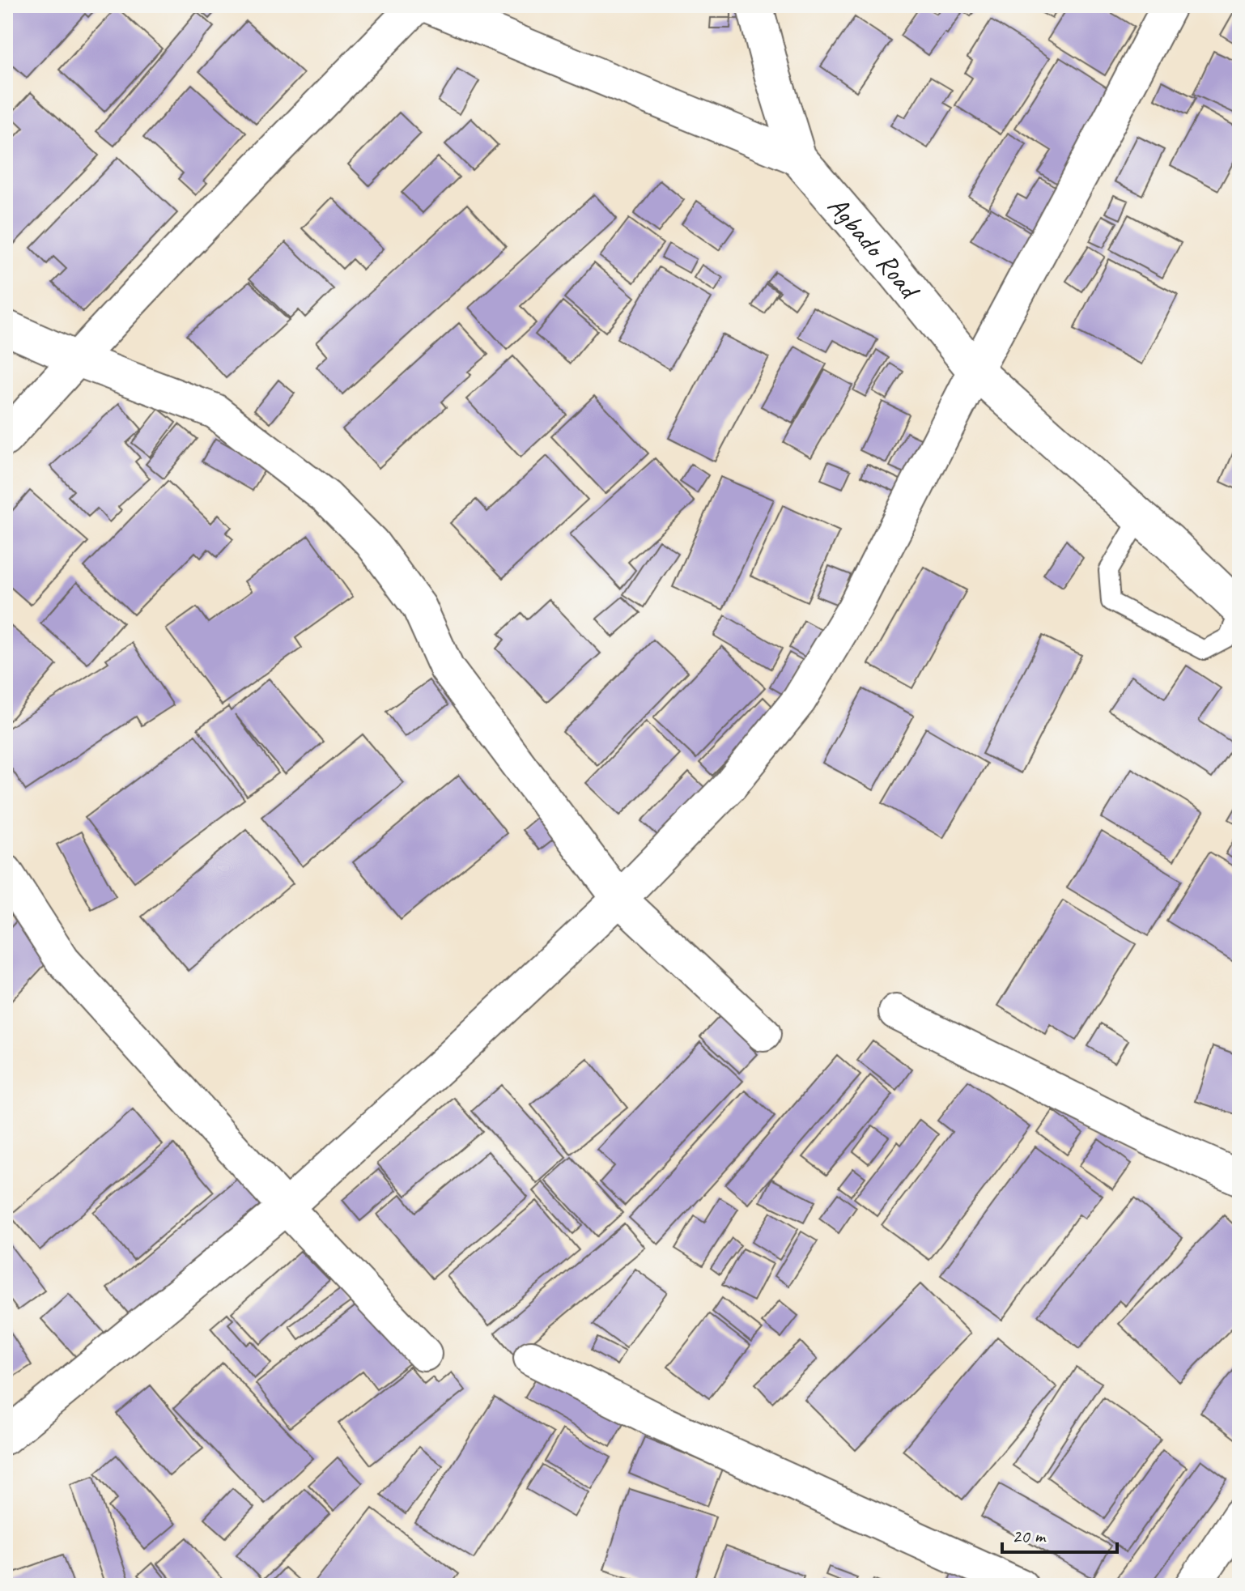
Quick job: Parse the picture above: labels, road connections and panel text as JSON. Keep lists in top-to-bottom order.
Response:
{
  "streets": {
    "main road": ["Agbado Road"]
  },
  "scale_bar": "20 m"
}
